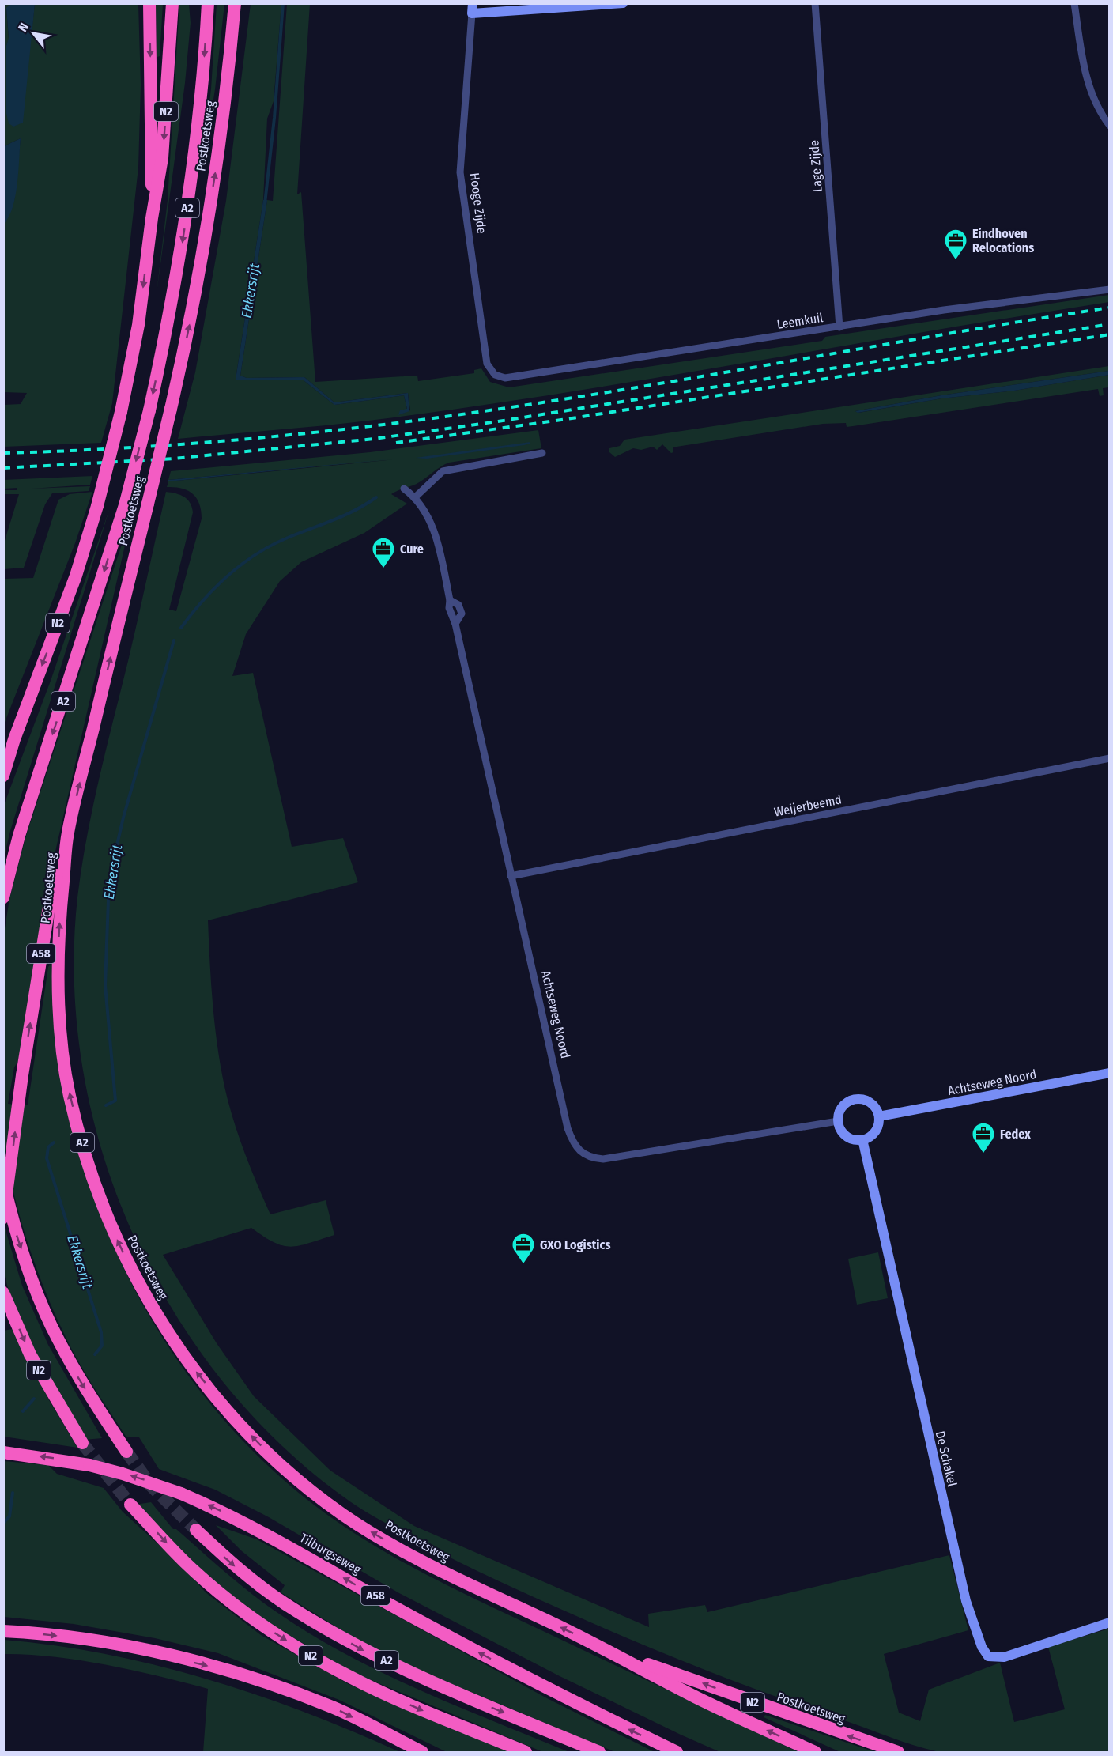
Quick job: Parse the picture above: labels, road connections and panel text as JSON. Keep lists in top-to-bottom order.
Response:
{
  "streets": {
    "highway": [
      "N2",
      "Postkoetsweg",
      "A2",
      "A58",
      "Tilburgseweg"
    ],
    "street": [
      "Lage Zijde",
      "Hooge Zijde",
      "Leemkuil",
      "Weijerbeemd",
      "Achtseweg Noord",
      "De Schakel"
    ]
  },
  "crossings": [
    ["Postkoetsweg", "A58"],
    ["Lage Zijde", "Leemkuil"],
    ["Hooge Zijde", "Leemkuil"],
    ["Weijerbeemd", "Achtseweg Noord"],
    ["Achtseweg Noord", "De Schakel"]
  ],
  "water": ["Ekkersrijt"],
  "places": {
    "office": [
      "Eindhoven Relocations",
      "Cure",
      "Fedex",
      "GXO Logistics"
    ]
  },
  "north": "top left"
}
